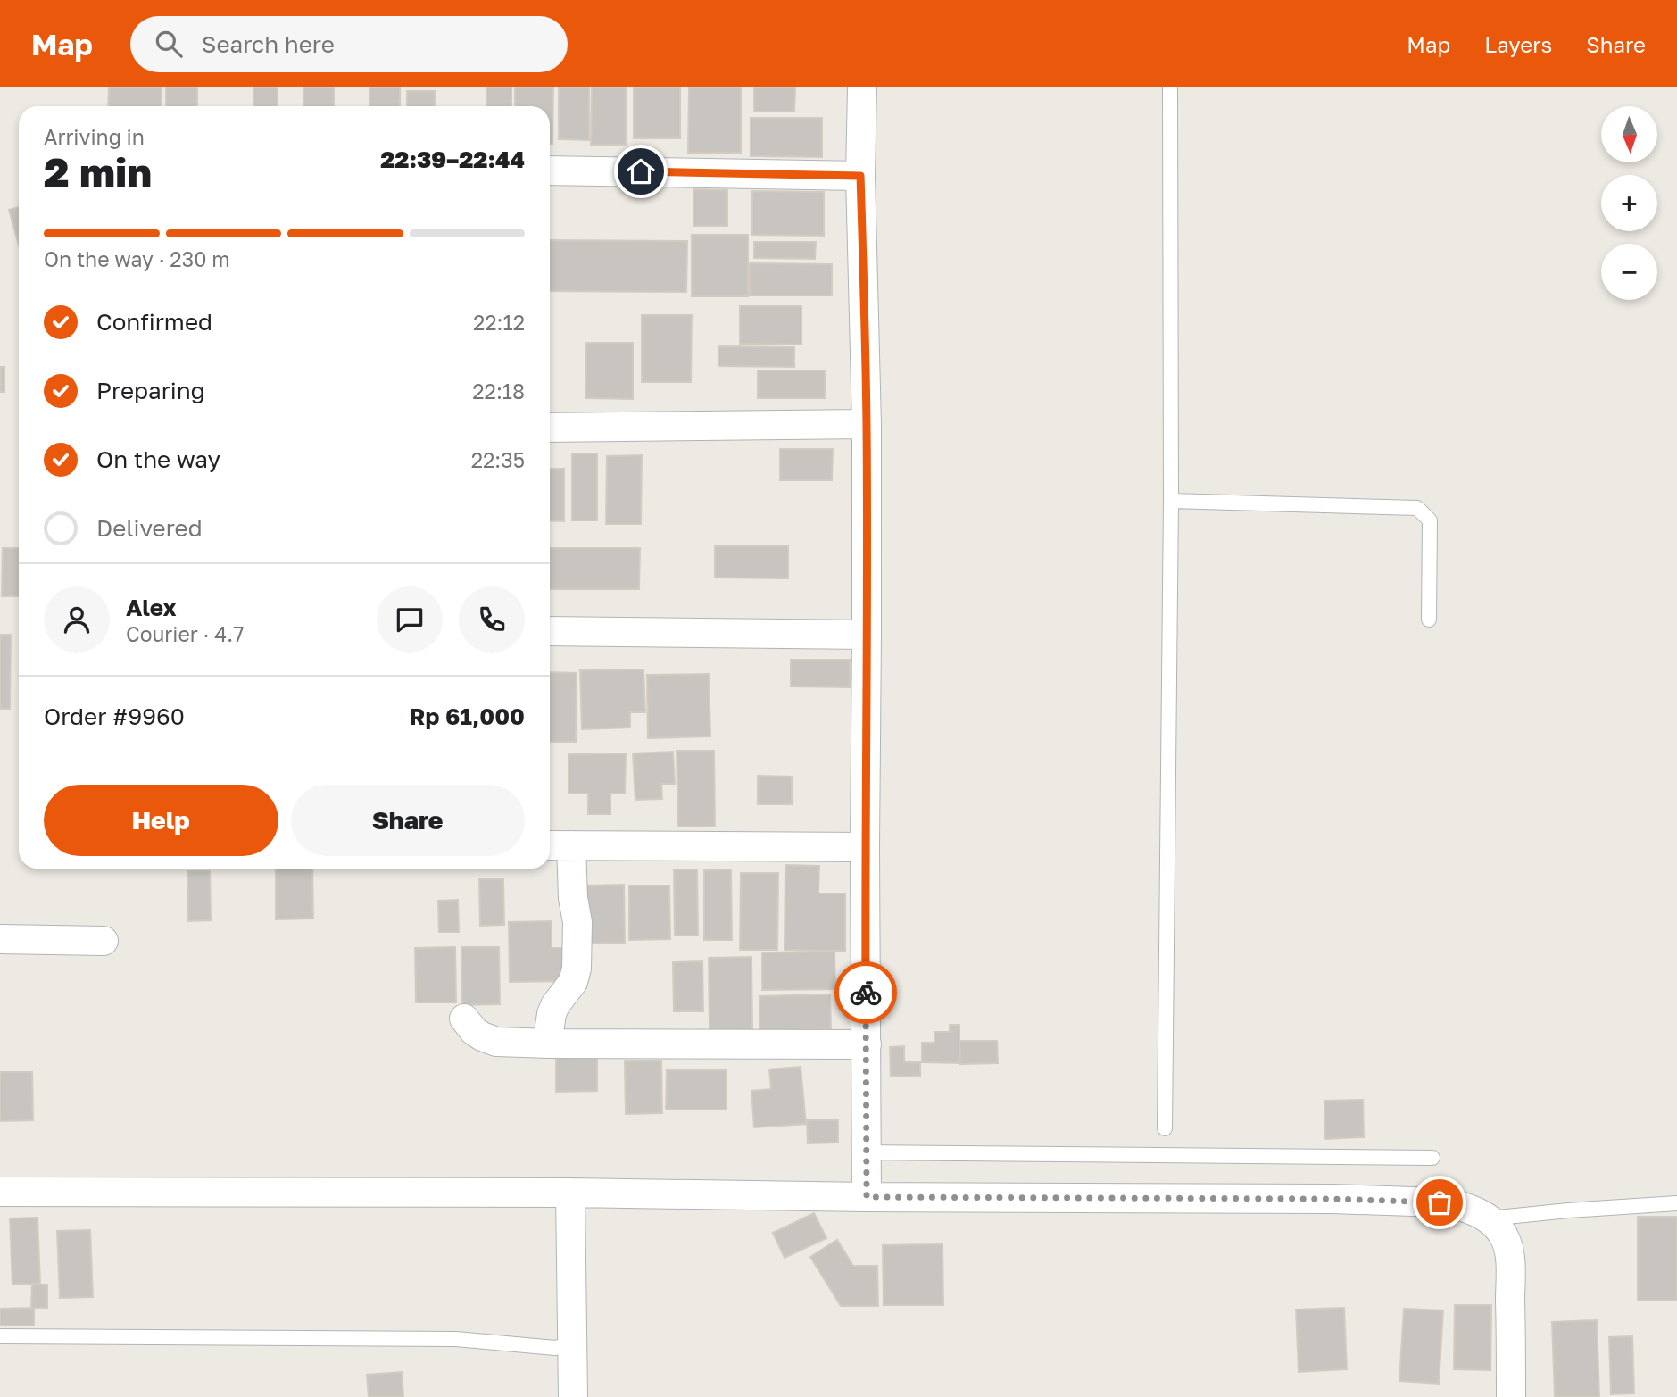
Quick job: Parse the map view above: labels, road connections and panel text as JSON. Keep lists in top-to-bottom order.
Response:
{
  "north": "bottom",
  "page": {
    "header": "Map",
    "search": "Search here",
    "nav": ["Map", "Layers", "Share"],
    "map_buttons": ["+", "−"],
    "heading": ["2 min", "Arriving in", "22:39–22:44"],
    "panel": [
      "Alex",
      "Courier · 4.7",
      "Order #9960",
      "Rp 61,000"
    ],
    "bar": "On the way · 230 m",
    "list": [
      ["Confirmed", "22:12"],
      ["Preparing", "22:18"],
      ["On the way", "22:35"],
      "Delivered"
    ],
    "buttons": ["Help", "Share"]
  }
}
